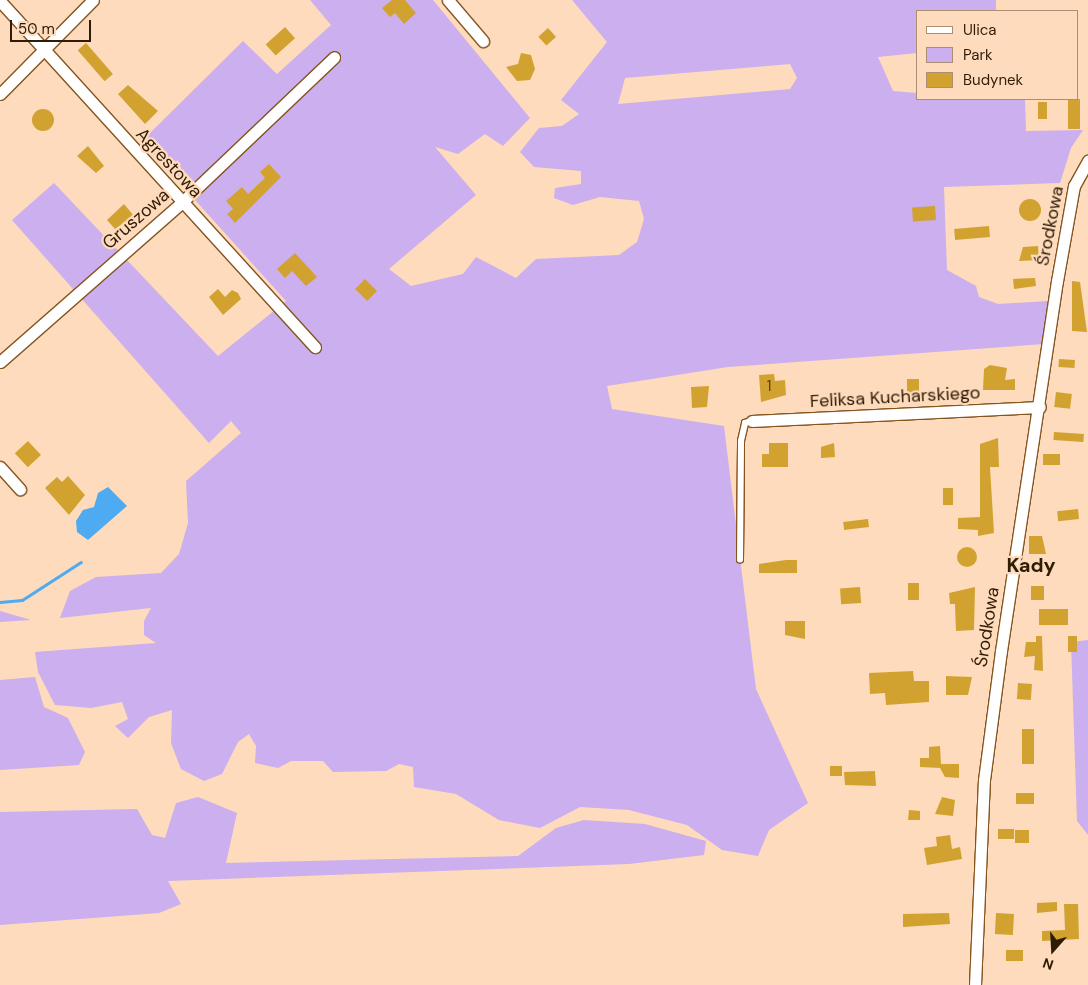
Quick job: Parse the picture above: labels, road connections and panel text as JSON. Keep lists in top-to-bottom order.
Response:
{
  "streets": {
    "street": [
      "Agrestowa",
      "Gruszowa",
      "Środkowa",
      "Feliksa Kucharskiego"
    ]
  },
  "crossings": [
    ["Agrestowa", "Gruszowa"],
    ["Środkowa", "Feliksa Kucharskiego"]
  ],
  "districts": ["Kady"],
  "house_numbers": ["1"],
  "legend": ["Ulica", "Park", "Budynek"],
  "scale_bar": "50 m",
  "north": "bottom"
}
